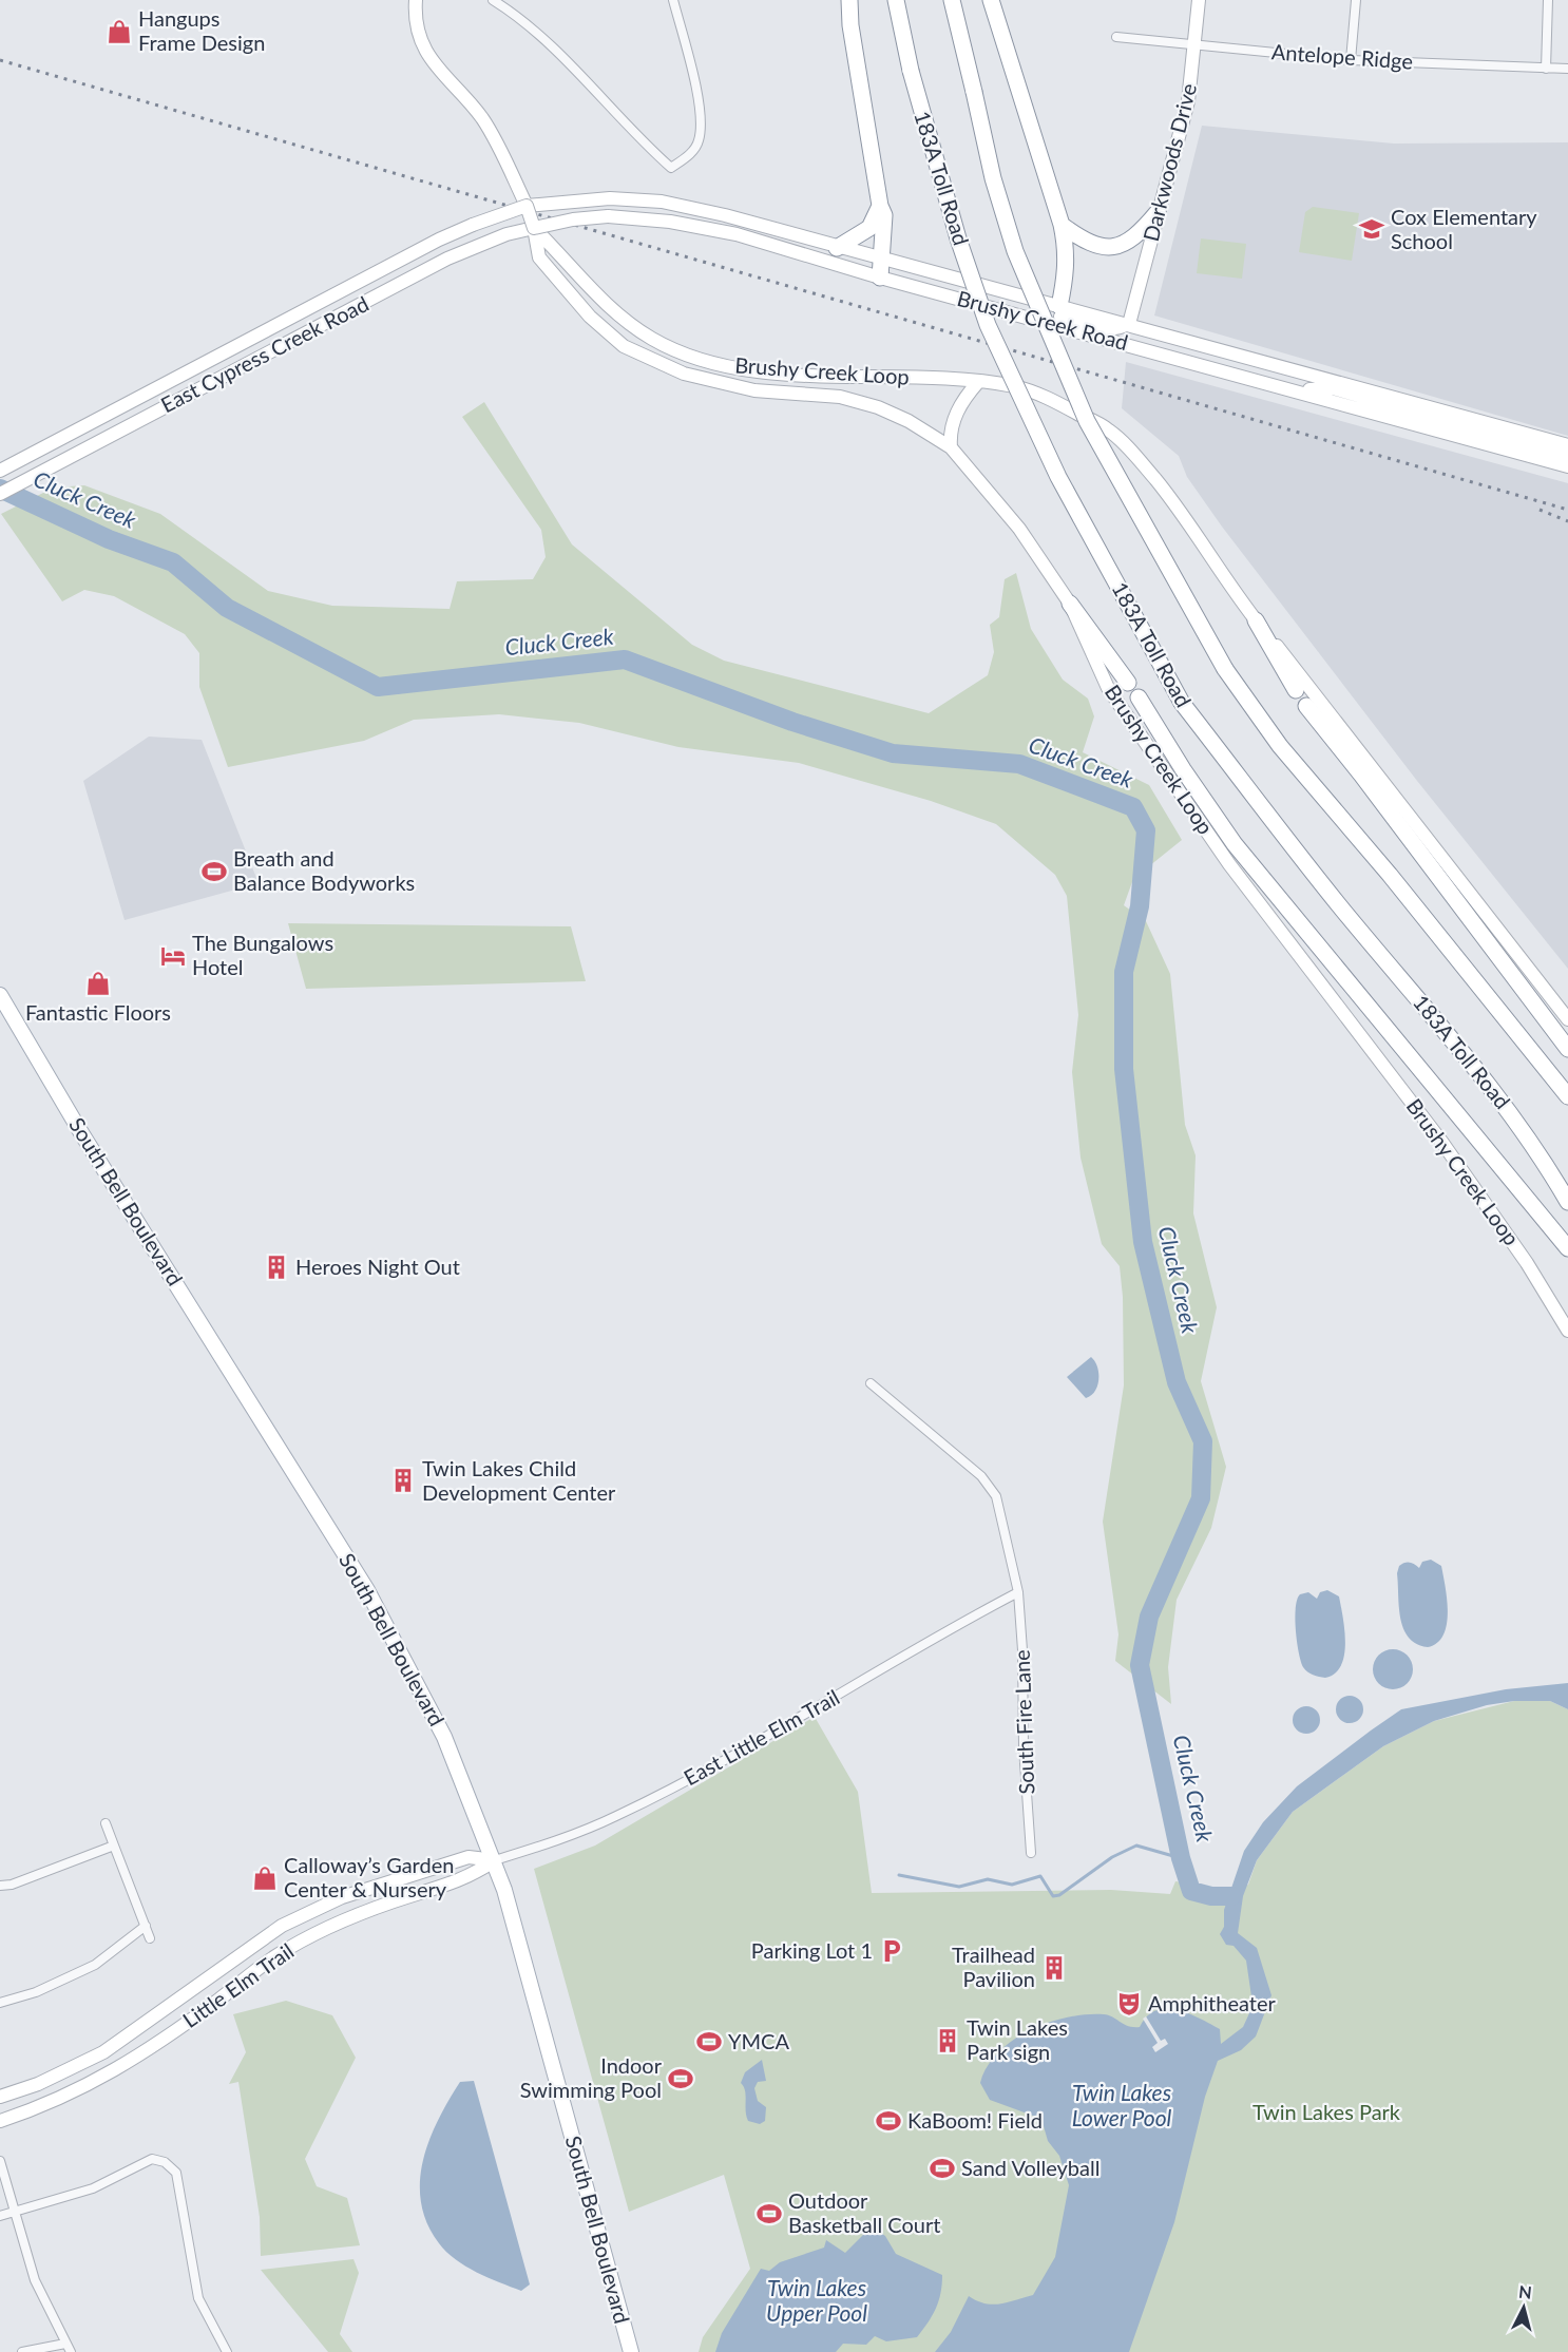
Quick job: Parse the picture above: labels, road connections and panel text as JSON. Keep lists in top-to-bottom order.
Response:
{
  "streets": {
    "highway": ["183A Toll Road"],
    "main road": [
      "Darkwoods Drive",
      "Brushy Creek Road",
      "East Cypress Creek Road",
      "Brushy Creek Loop",
      "South Bell Boulevard",
      "Little Elm Trail"
    ],
    "street": ["Antelope Ridge", "South Fire Lane", "East Little Elm Trail"]
  },
  "crossings": [
    ["Antelope Ridge", "Darkwoods Drive"],
    ["Darkwoods Drive", "Brushy Creek Road"],
    ["Brushy Creek Road", "East Cypress Creek Road"],
    ["Brushy Creek Road", "Brushy Creek Loop"],
    ["East Cypress Creek Road", "Brushy Creek Loop"],
    ["South Bell Boulevard", "East Little Elm Trail"],
    ["South Bell Boulevard", "Little Elm Trail"],
    ["South Fire Lane", "East Little Elm Trail"],
    ["East Little Elm Trail", "Little Elm Trail"]
  ],
  "water": ["Cluck Creek", "Twin Lakes Lower Pool", "Twin Lakes Upper Pool"],
  "parks": ["Twin Lakes Park"],
  "places": {
    "shop": ["Hangups Frame Design", "Fantastic Floors", "Calloway’s Garden Center & Nursery"],
    "school or university": ["Cox Elementary School"],
    "sports": [
      "Breath and Balance Bodyworks",
      "YMCA",
      "Indoor Swimming Pool",
      "KaBoom! Field",
      "Sand Volleyball",
      "Outdoor Basketball Court"
    ],
    "hotel": ["The Bungalows Hotel"],
    "building": [
      "Heroes Night Out",
      "Twin Lakes Child Development Center",
      "Trailhead Pavilion",
      "Twin Lakes Park sign"
    ],
    "parking": ["Parking Lot 1"],
    "theatre": ["Amphitheater"]
  },
  "north": "top"
}
